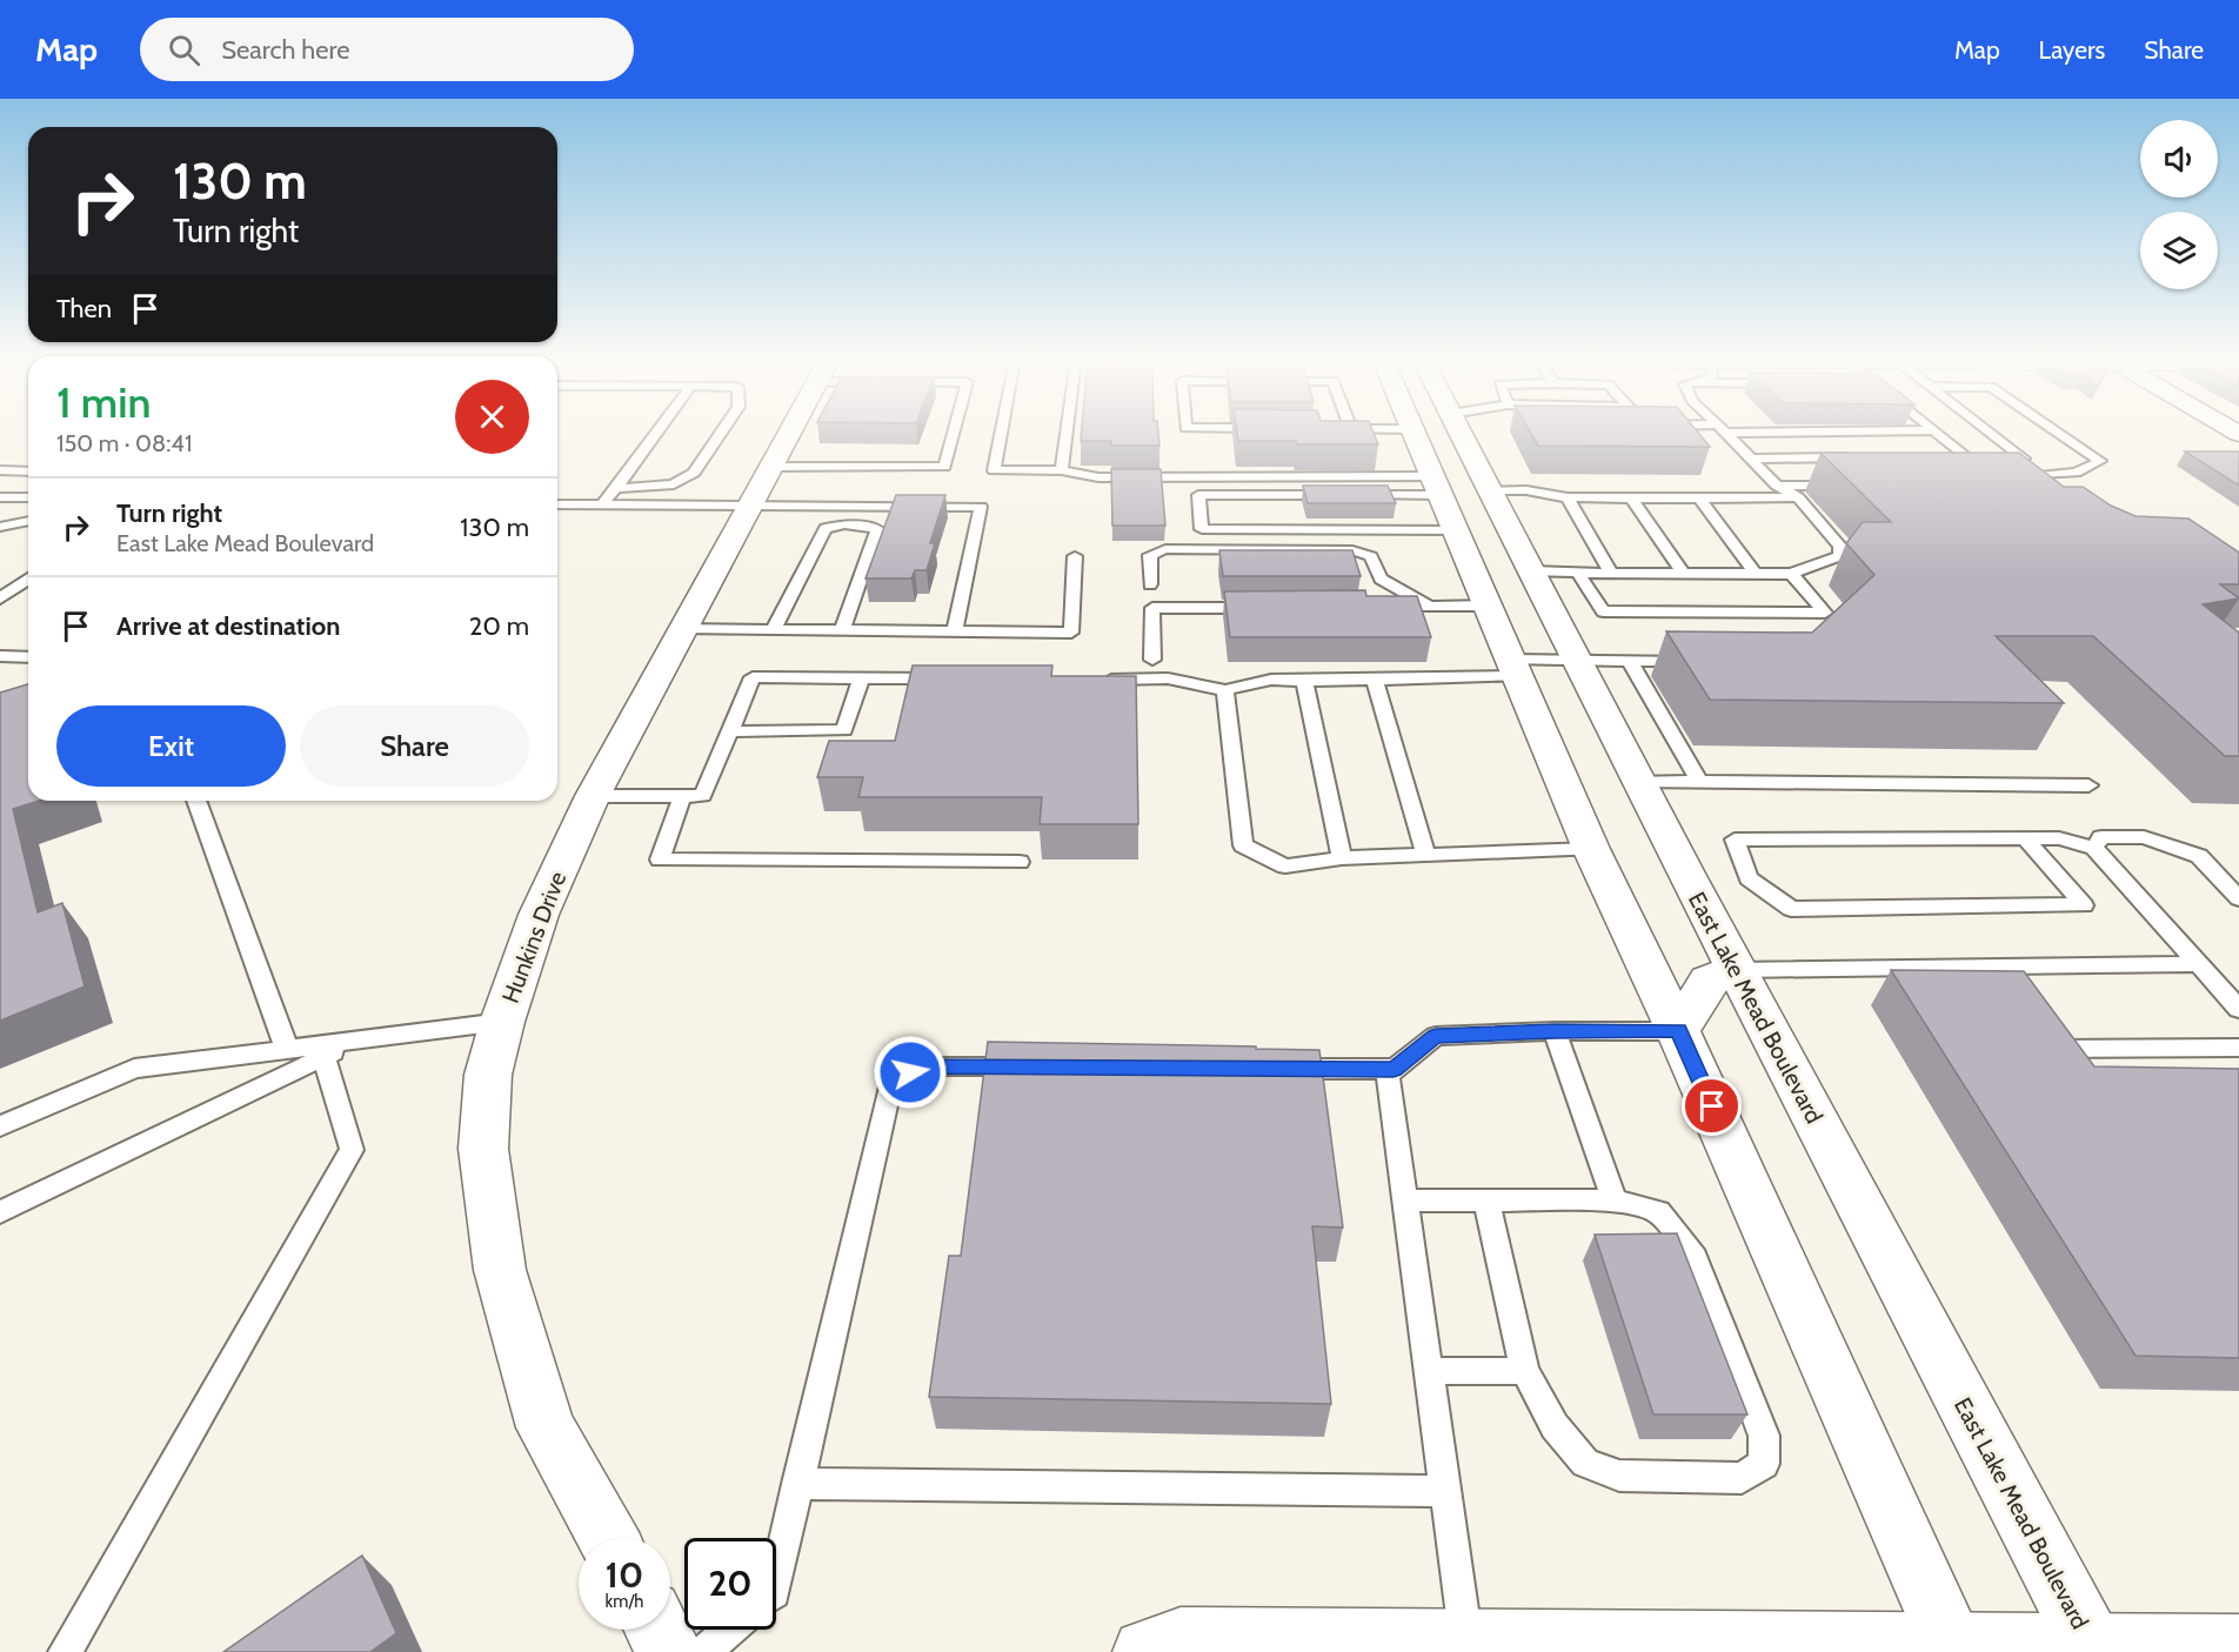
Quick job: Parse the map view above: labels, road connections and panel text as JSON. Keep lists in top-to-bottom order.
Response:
{
  "streets": {
    "street": ["Hunkins Drive", "East Lake Mead Boulevard"]
  },
  "page": {
    "header": "Map",
    "search": "Search here",
    "nav": ["Map", "Layers", "Share"],
    "turn": ["130 m", "Turn right"],
    "then": "Then",
    "heading": ["1 min", "150 m · 08:41"],
    "list": [
      {
        "name": "Turn right",
        "note": "East Lake Mead Boulevard",
        "value": "130 m"
      },
      {
        "name": "Arrive at destination",
        "value": "20 m"
      }
    ],
    "buttons": ["Exit", "Share"],
    "speed": "10 km/h",
    "limit": "20"
  }
}
